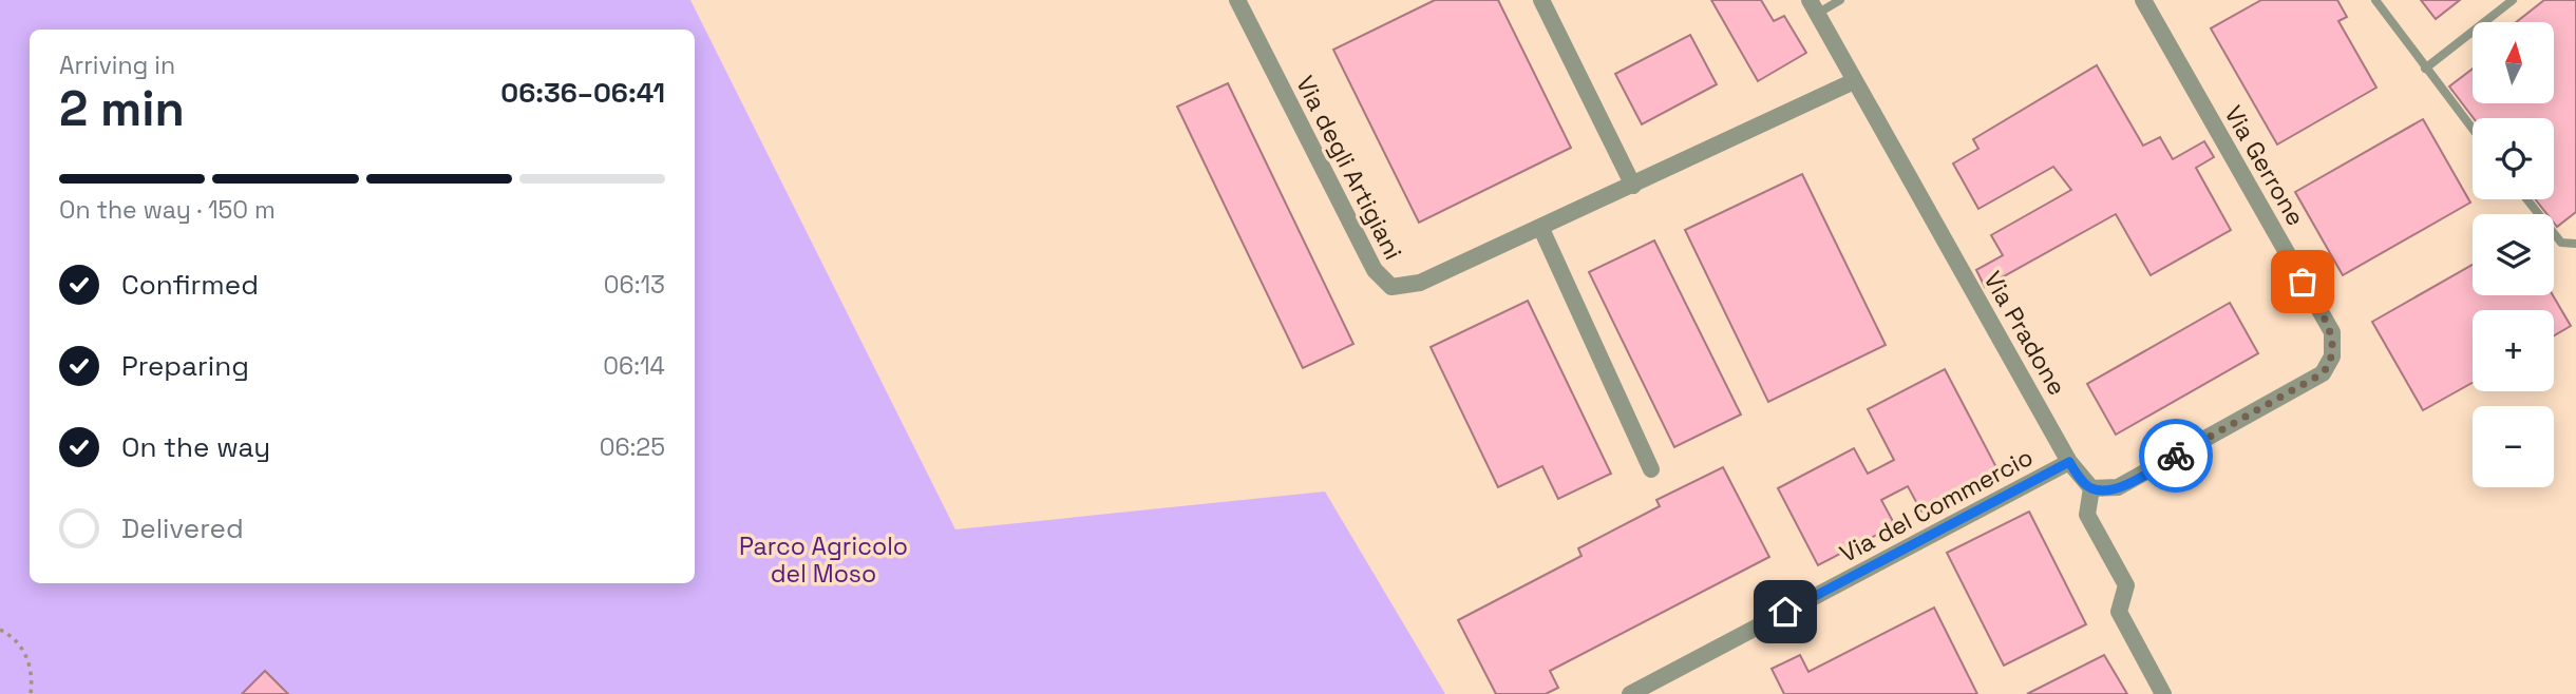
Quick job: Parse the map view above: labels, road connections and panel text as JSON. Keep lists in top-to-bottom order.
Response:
{
  "streets": {
    "street": [
      "Via Gerrone",
      "Via degli Artigiani",
      "Via Pradone",
      "Via del Commercio"
    ]
  },
  "crossings": [
    ["Via Gerrone", "Via Pradone"],
    ["Via degli Artigiani", "Via Pradone"],
    ["Via Pradone", "Via del Commercio"]
  ],
  "parks": ["Parco Agricolo del Moso"],
  "north": "top",
  "page": {
    "map_buttons": ["+", "−"],
    "heading": ["2 min", "Arriving in", "06:36–06:41"],
    "bar": "On the way · 150 m",
    "list": [
      ["Confirmed", "06:13"],
      ["Preparing", "06:14"],
      ["On the way", "06:25"],
      "Delivered"
    ]
  }
}
